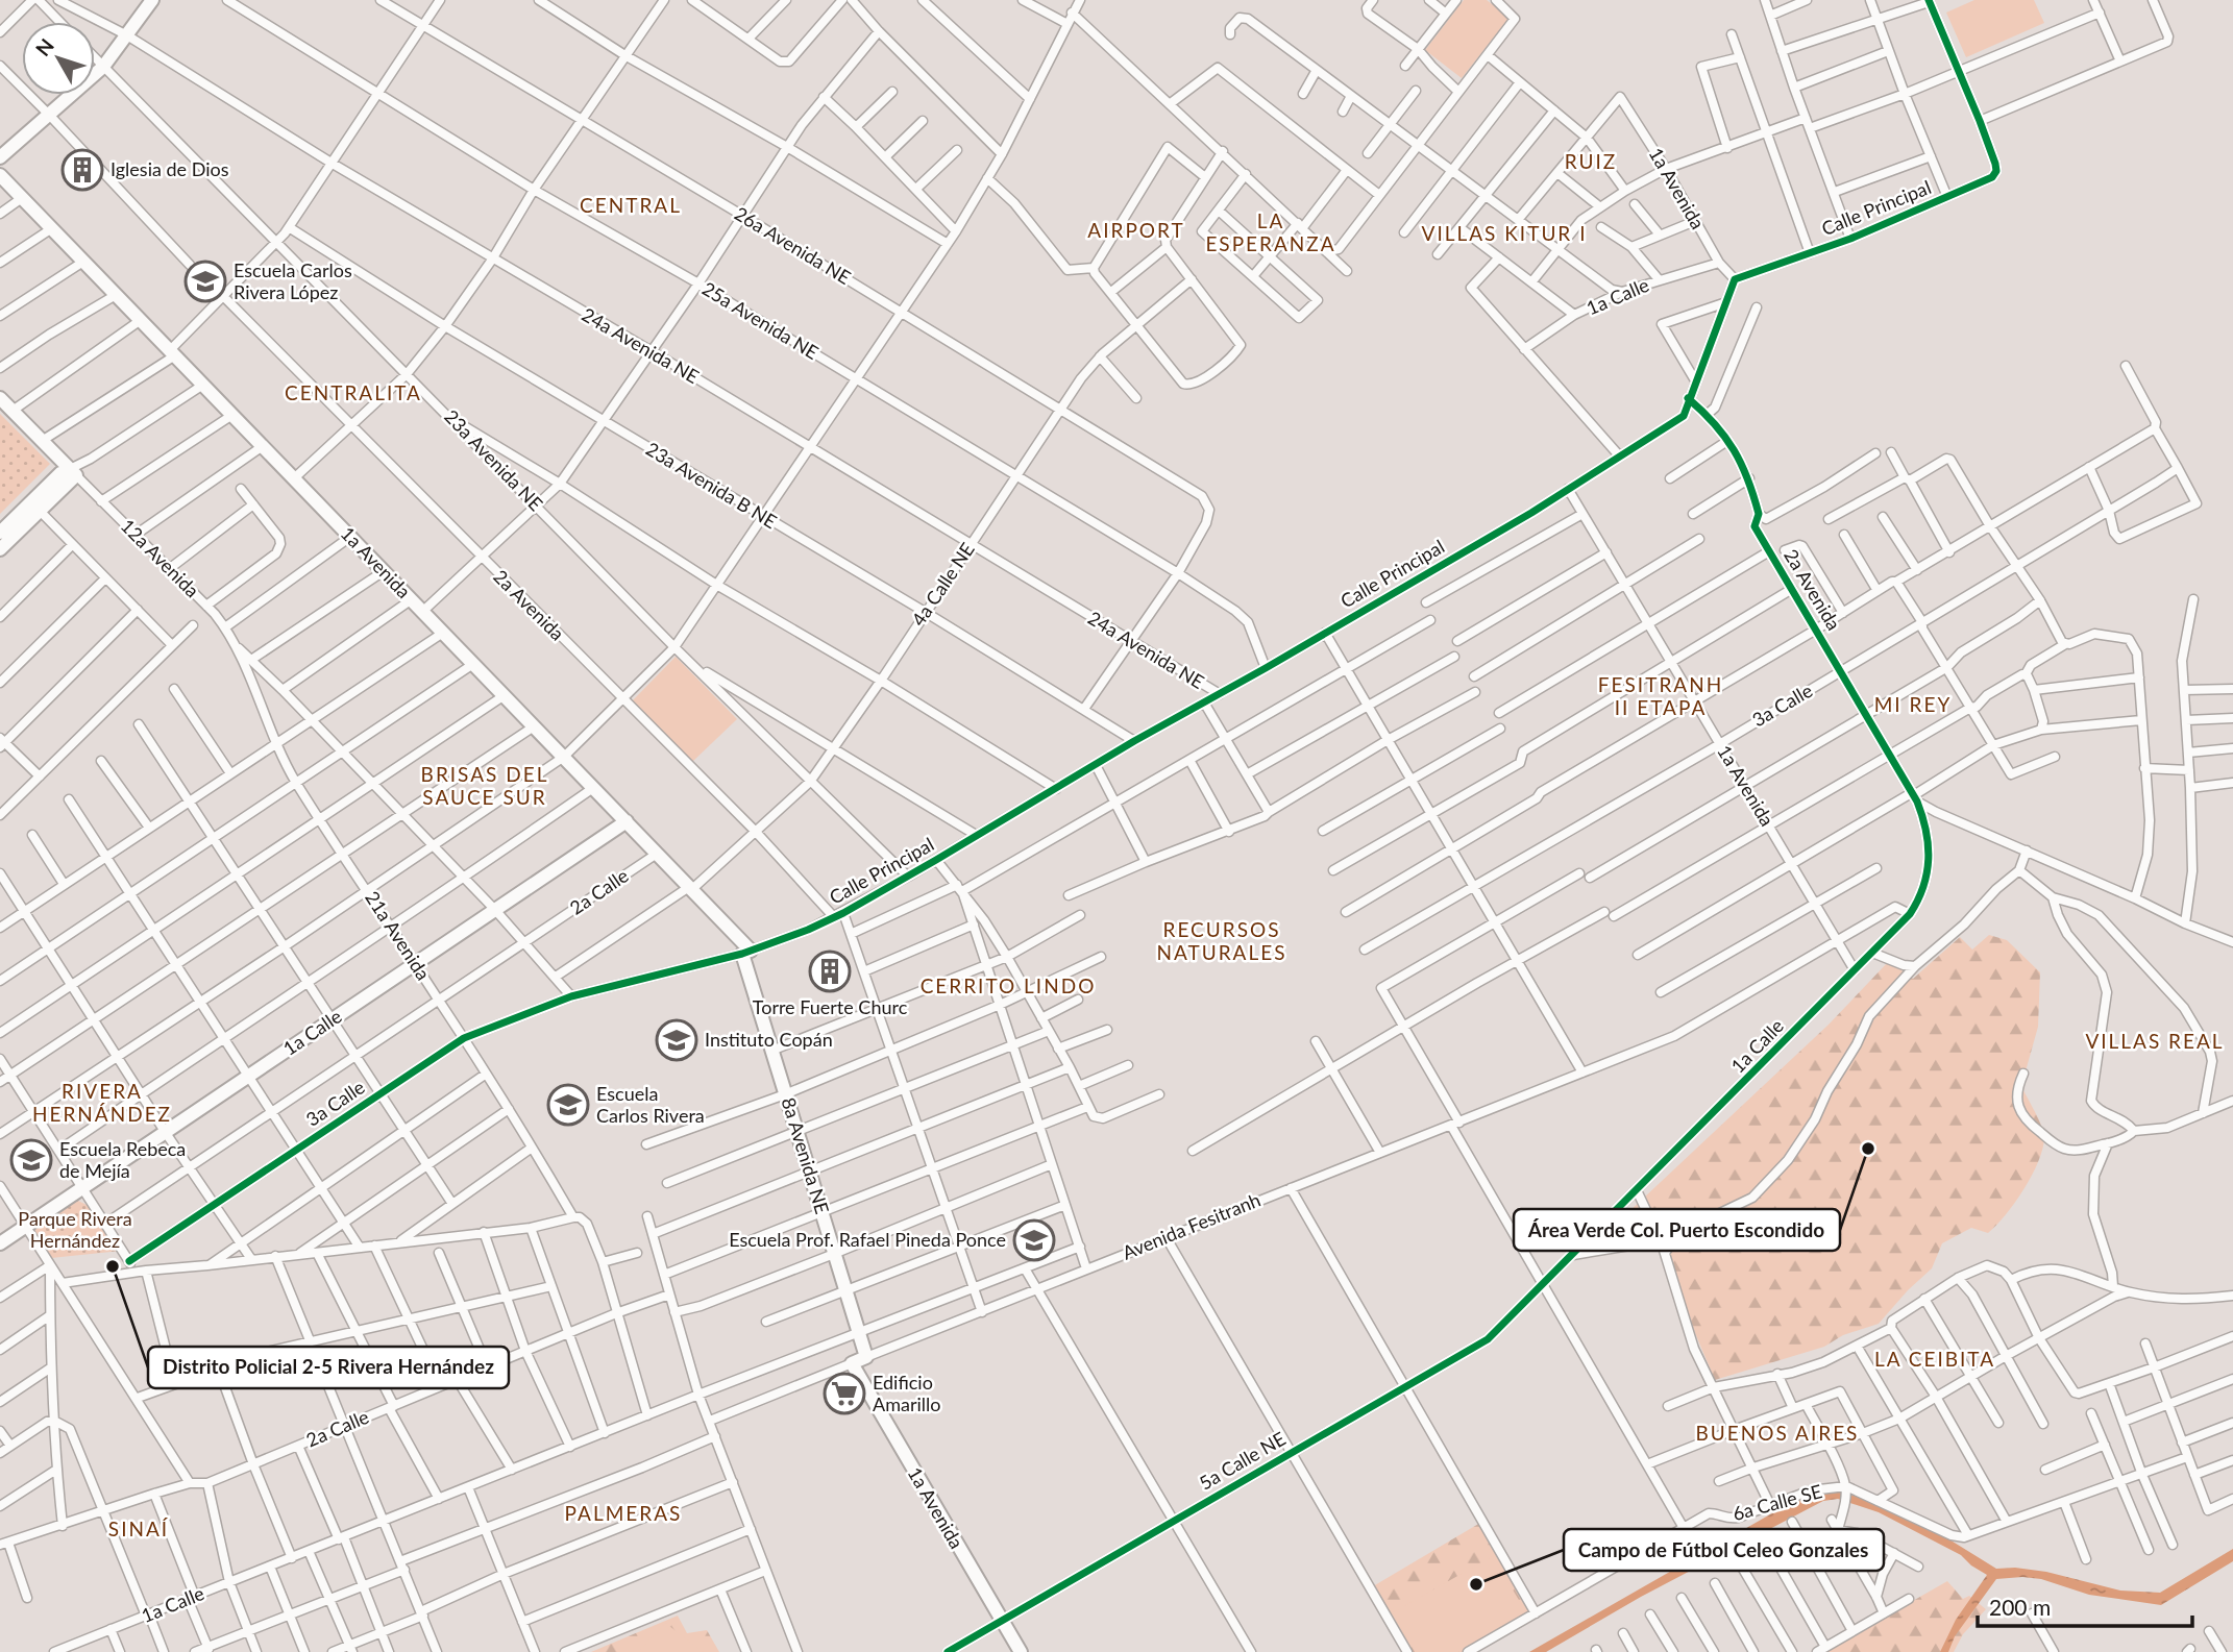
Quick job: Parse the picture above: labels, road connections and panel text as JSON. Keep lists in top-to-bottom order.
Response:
{
  "streets": {
    "street": [
      "1a Avenida",
      "Calle Principal",
      "26a Avenida NE",
      "1a Calle",
      "25a Avenida NE",
      "24a Avenida NE",
      "23a Avenida NE",
      "23a Avenida B NE",
      "12a Avenida",
      "4a Calle NE",
      "2a Avenida",
      "3a Calle",
      "2a Calle",
      "21a Avenida",
      "8a Avenida NE",
      "Avenida Fesitranh",
      "5a Calle NE",
      "6a Calle SE"
    ]
  },
  "crossings": [
    ["1a Avenida", "Calle Principal"],
    ["1a Avenida", "1a Calle"],
    ["1a Avenida", "4a Calle NE"],
    ["1a Avenida", "3a Calle"],
    ["1a Avenida", "2a Calle"],
    ["1a Avenida", "8a Avenida NE"],
    ["1a Avenida", "Avenida Fesitranh"],
    ["1a Avenida", "5a Calle NE"],
    ["Calle Principal", "25a Avenida NE"],
    ["Calle Principal", "24a Avenida NE"],
    ["Calle Principal", "23a Avenida NE"],
    ["Calle Principal", "23a Avenida B NE"],
    ["Calle Principal", "2a Avenida"],
    ["Calle Principal", "3a Calle"],
    ["Calle Principal", "8a Avenida NE"],
    ["26a Avenida NE", "25a Avenida NE"],
    ["26a Avenida NE", "4a Calle NE"],
    ["1a Calle", "2a Avenida"],
    ["1a Calle", "21a Avenida"],
    ["1a Calle", "8a Avenida NE"],
    ["1a Calle", "Avenida Fesitranh"],
    ["1a Calle", "5a Calle NE"],
    ["25a Avenida NE", "4a Calle NE"],
    ["24a Avenida NE", "4a Calle NE"],
    ["23a Avenida NE", "4a Calle NE"],
    ["23a Avenida B NE", "4a Calle NE"],
    ["12a Avenida", "21a Avenida"],
    ["4a Calle NE", "2a Avenida"],
    ["2a Avenida", "3a Calle"],
    ["3a Calle", "21a Avenida"],
    ["2a Calle", "21a Avenida"],
    ["8a Avenida NE", "Avenida Fesitranh"]
  ],
  "districts": [
    "RUIZ",
    "CENTRAL",
    "LA ESPERANZA",
    "AIRPORT",
    "VILLAS KITUR I",
    "CENTRALITA",
    "FESITRANH II ETAPA",
    "MI REY",
    "BRISAS DEL SAUCE SUR",
    "RECURSOS NATURALES",
    "CERRITO LINDO",
    "VILLAS REAL",
    "RIVERA HERNÁNDEZ",
    "LA CEIBITA",
    "BUENOS AIRES",
    "PALMERAS",
    "SINAÍ"
  ],
  "parks": ["Parque Rivera Hernández"],
  "places": {
    "building": ["Iglesia de Dios", "Torre Fuerte Churc"],
    "school or university": [
      "Escuela Carlos Rivera López",
      "Instituto Copán",
      "Escuela Carlos Rivera",
      "Escuela Rebeca de Mejía",
      "Escuela Prof. Rafael Pineda Ponce"
    ],
    "other": ["Área Verde Col. Puerto Escondido", "Distrito Policial 2-5 Rivera Hernández", "Campo de Fútbol Celeo Gonzales"],
    "supermarket": ["Edificio Amarillo"]
  },
  "scale_bar": "200 m",
  "north": "top left"
}
